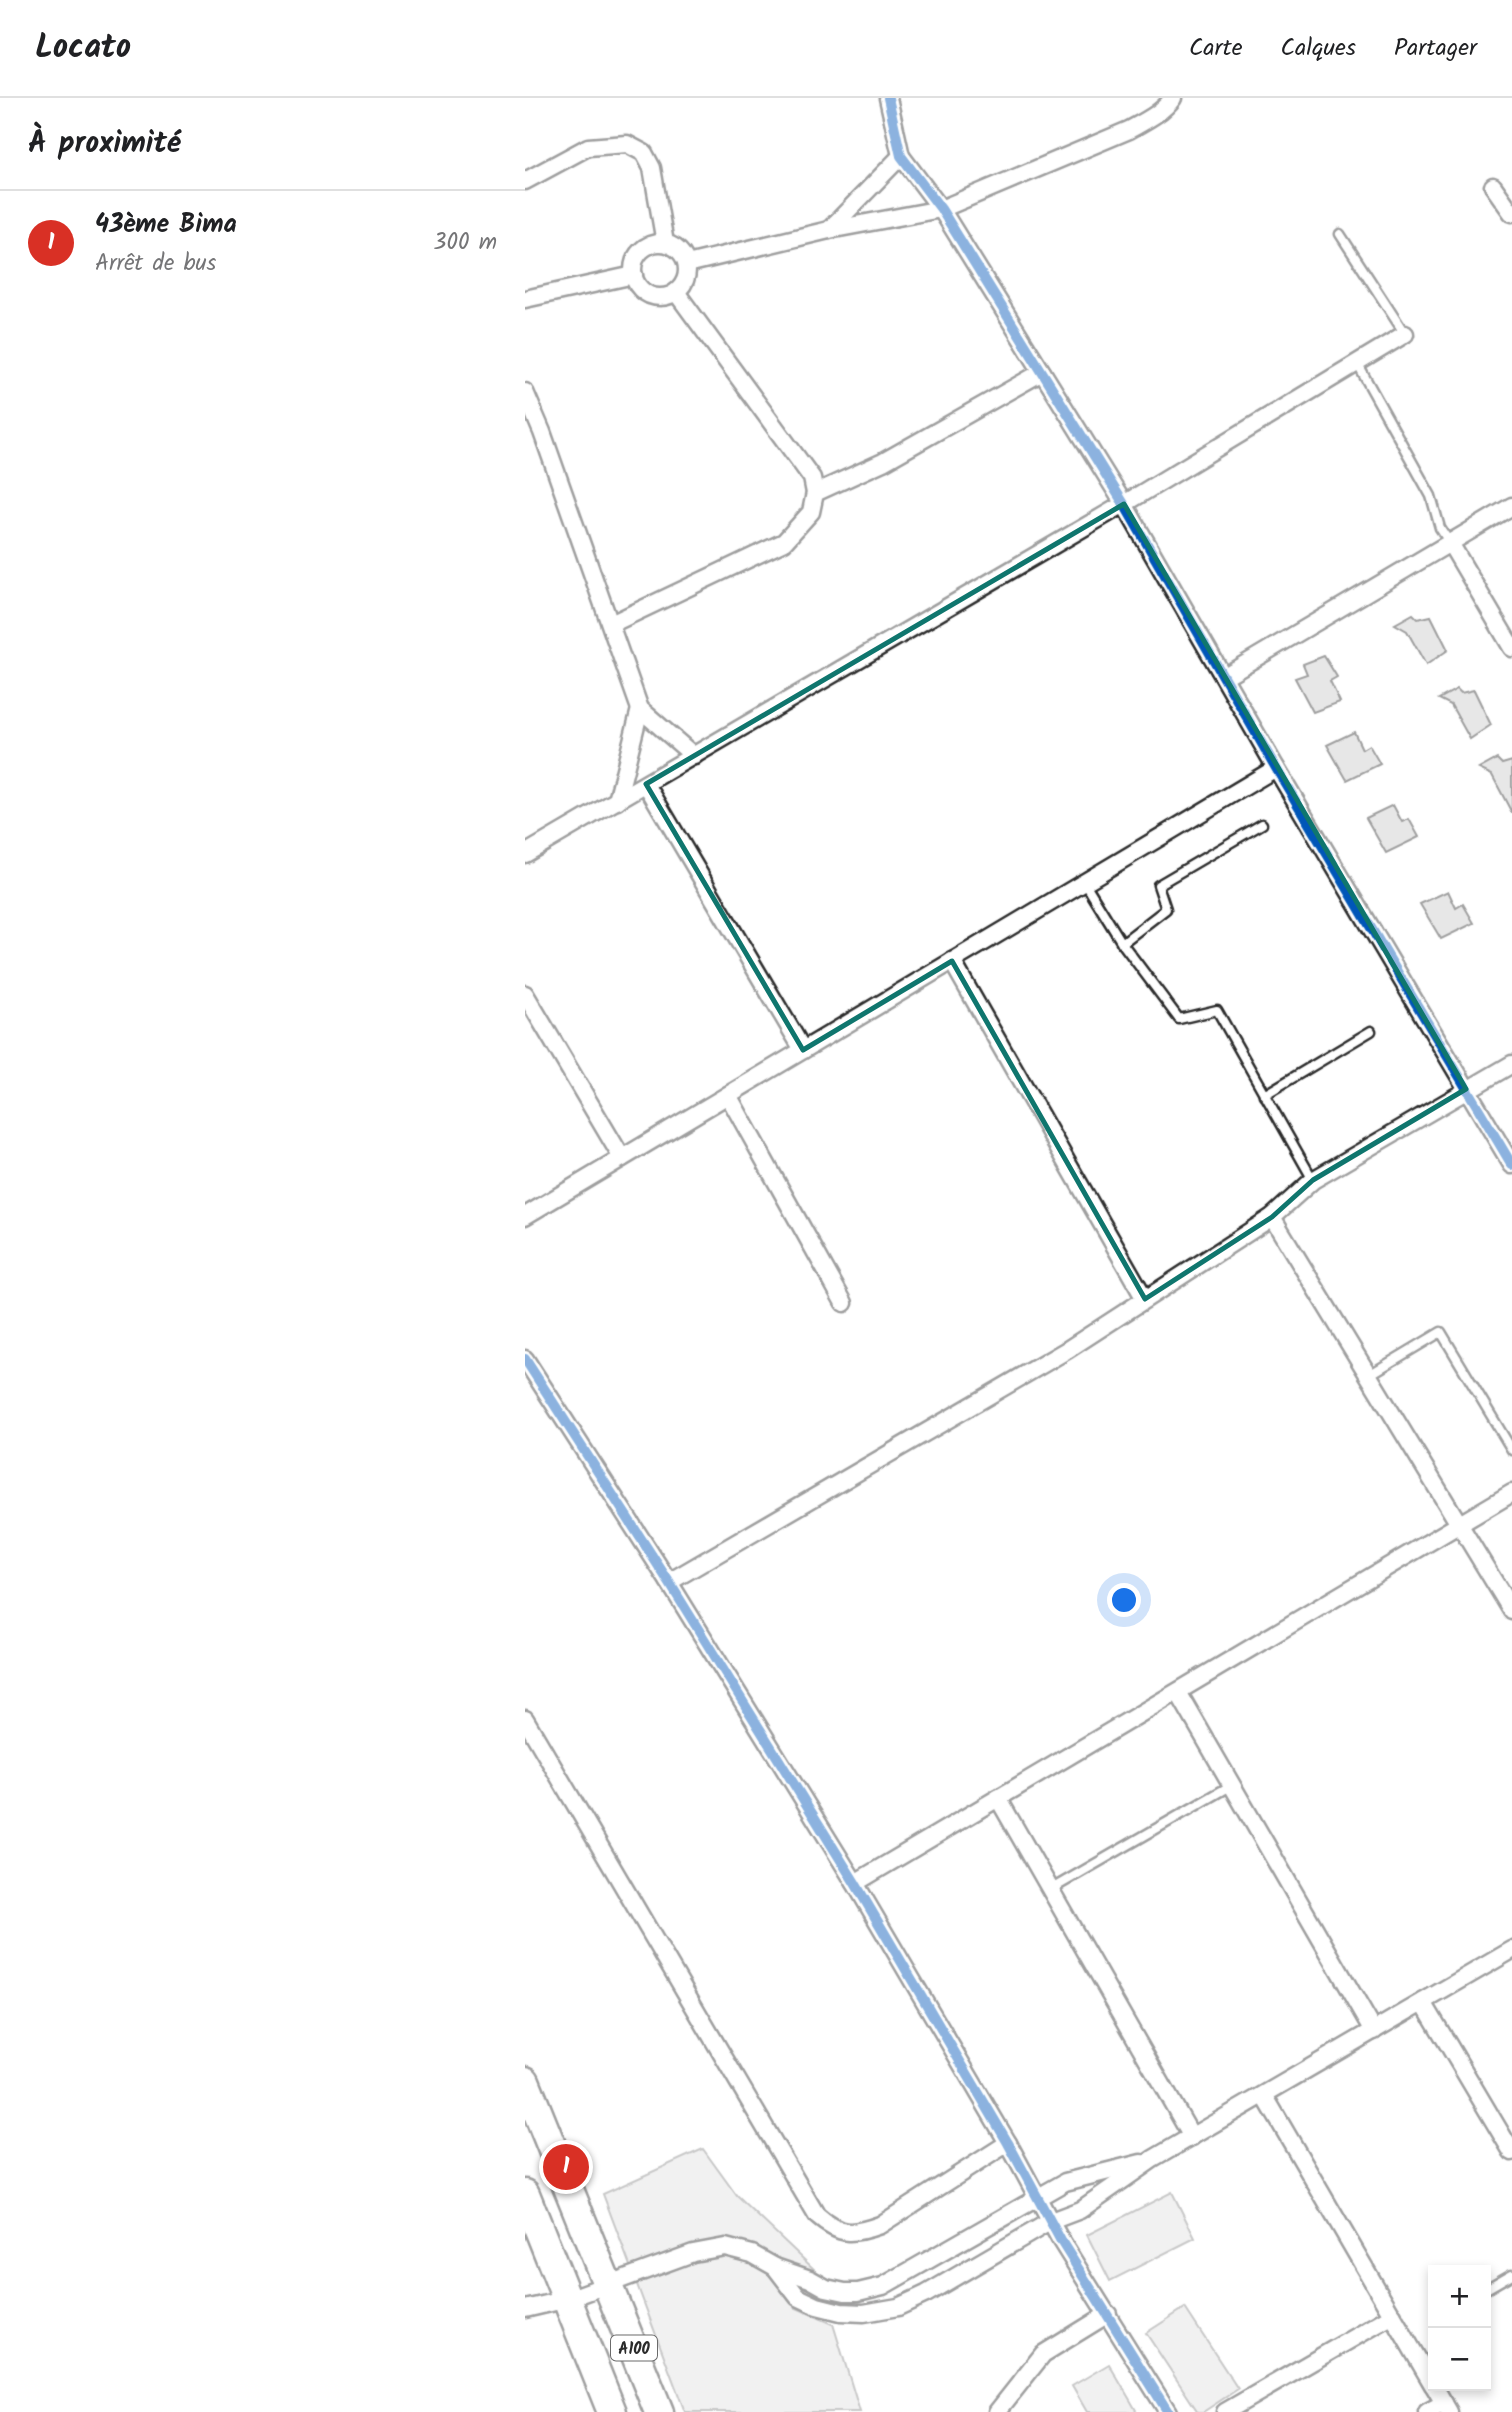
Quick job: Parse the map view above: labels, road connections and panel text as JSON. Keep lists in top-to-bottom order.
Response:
{
  "streets": {
    "highway": ["A100"]
  },
  "page": {
    "header": "Locato",
    "nav": ["Carte", "Calques", "Partager"],
    "heading": "À proximité",
    "list": [
      {
        "mark": "1",
        "name": "43ème Bima",
        "note": "Arrêt de bus",
        "value": "300 m"
      }
    ],
    "pins": "1",
    "map_buttons": ["+", "−"]
  }
}
